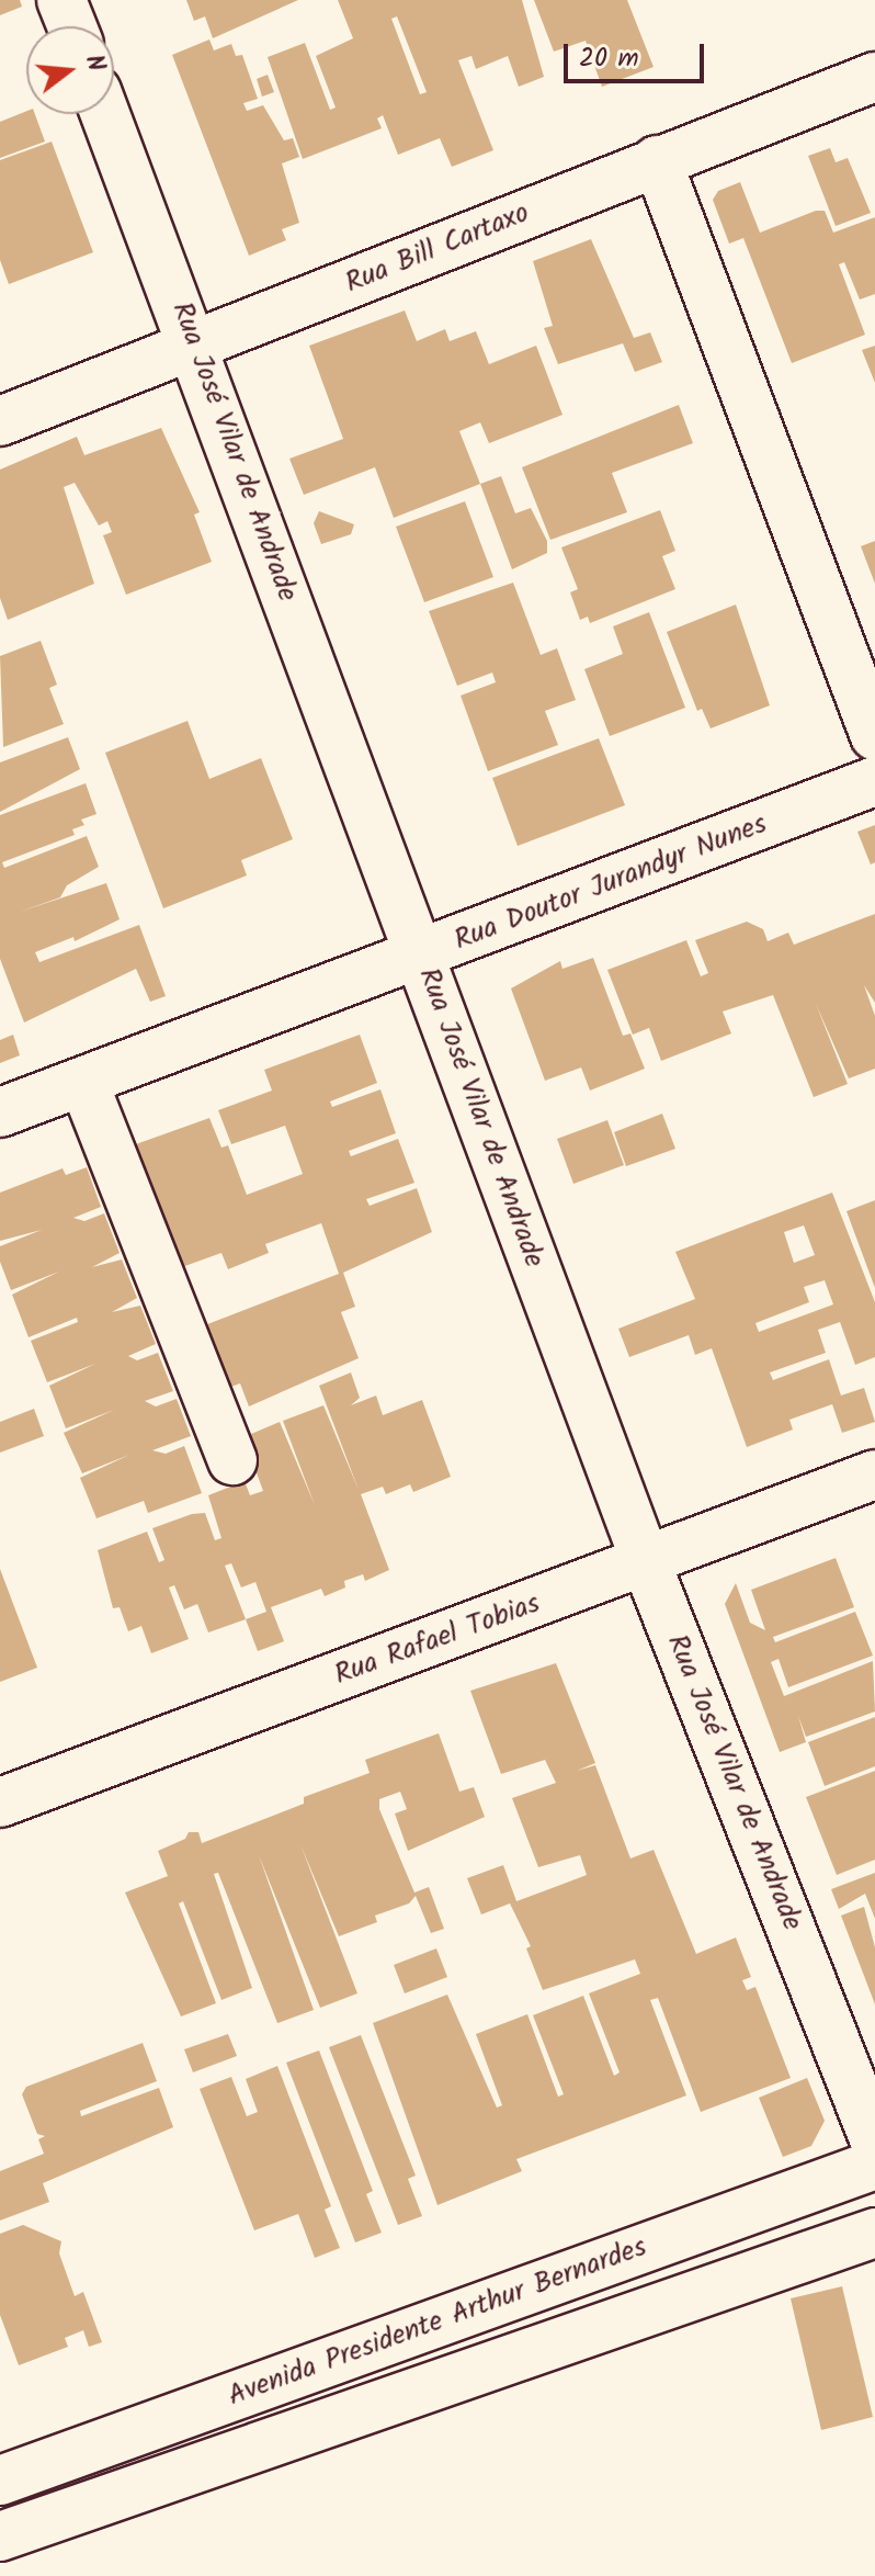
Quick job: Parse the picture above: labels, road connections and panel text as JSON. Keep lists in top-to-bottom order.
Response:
{
  "streets": {
    "street": [
      "Rua Bill Cartaxo",
      "Rua José Vilar de Andrade",
      "Rua Doutor Jurandyr Nunes",
      "Rua Rafael Tobias",
      "Avenida Presidente Arthur Bernardes"
    ]
  },
  "crossings": [
    ["Rua Bill Cartaxo", "Rua José Vilar de Andrade"],
    ["Rua José Vilar de Andrade", "Rua Doutor Jurandyr Nunes"],
    ["Rua José Vilar de Andrade", "Rua Rafael Tobias"]
  ],
  "scale_bar": "20 m",
  "north": "right"
}
